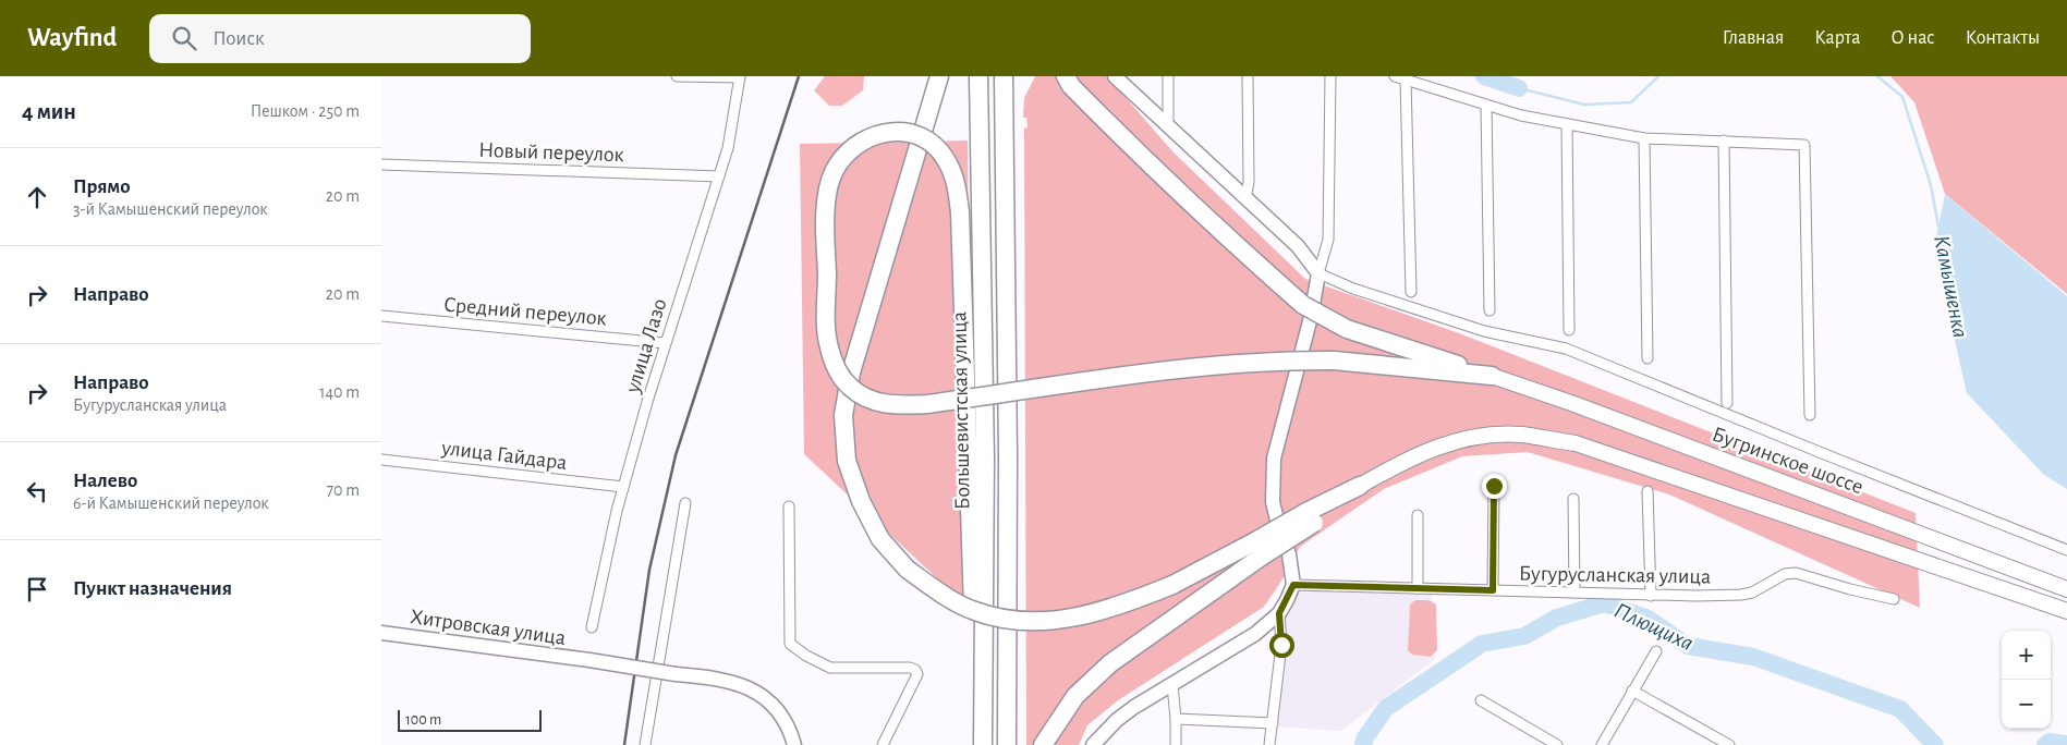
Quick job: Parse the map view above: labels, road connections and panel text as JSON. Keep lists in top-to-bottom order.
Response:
{
  "streets": {
    "highway": ["Большевистская улица"],
    "main road": ["Бугринское шоссе"],
    "street": [
      "Новый переулок",
      "Средний переулок",
      "улица Лазо",
      "улица Гайдара",
      "Бугурусланская улица",
      "Хитровская улица"
    ]
  },
  "crossings": [
    ["Новый переулок", "улица Лазо"],
    ["Средний переулок", "улица Лазо"],
    ["улица Лазо", "улица Гайдара"]
  ],
  "water": ["Камышенка", "Плющиха"],
  "scale_bar": "100 m",
  "page": {
    "header": "Wayfind",
    "search": "Поиск",
    "nav": [
      "Главная",
      "Карта",
      "О нас",
      "Контакты"
    ],
    "heading": ["4 мин", "Пешком · 250 m"],
    "list": [
      ["Прямо", "3-й Камышенский переулок", "20 m"],
      ["Направо", "20 m"],
      ["Направо", "Бугурусланская улица", "140 m"],
      ["Налево", "6-й Камышенский переулок", "70 m"],
      "Пункт назначения"
    ],
    "map_buttons": ["+", "−"],
    "scale": "100 m"
  }
}
